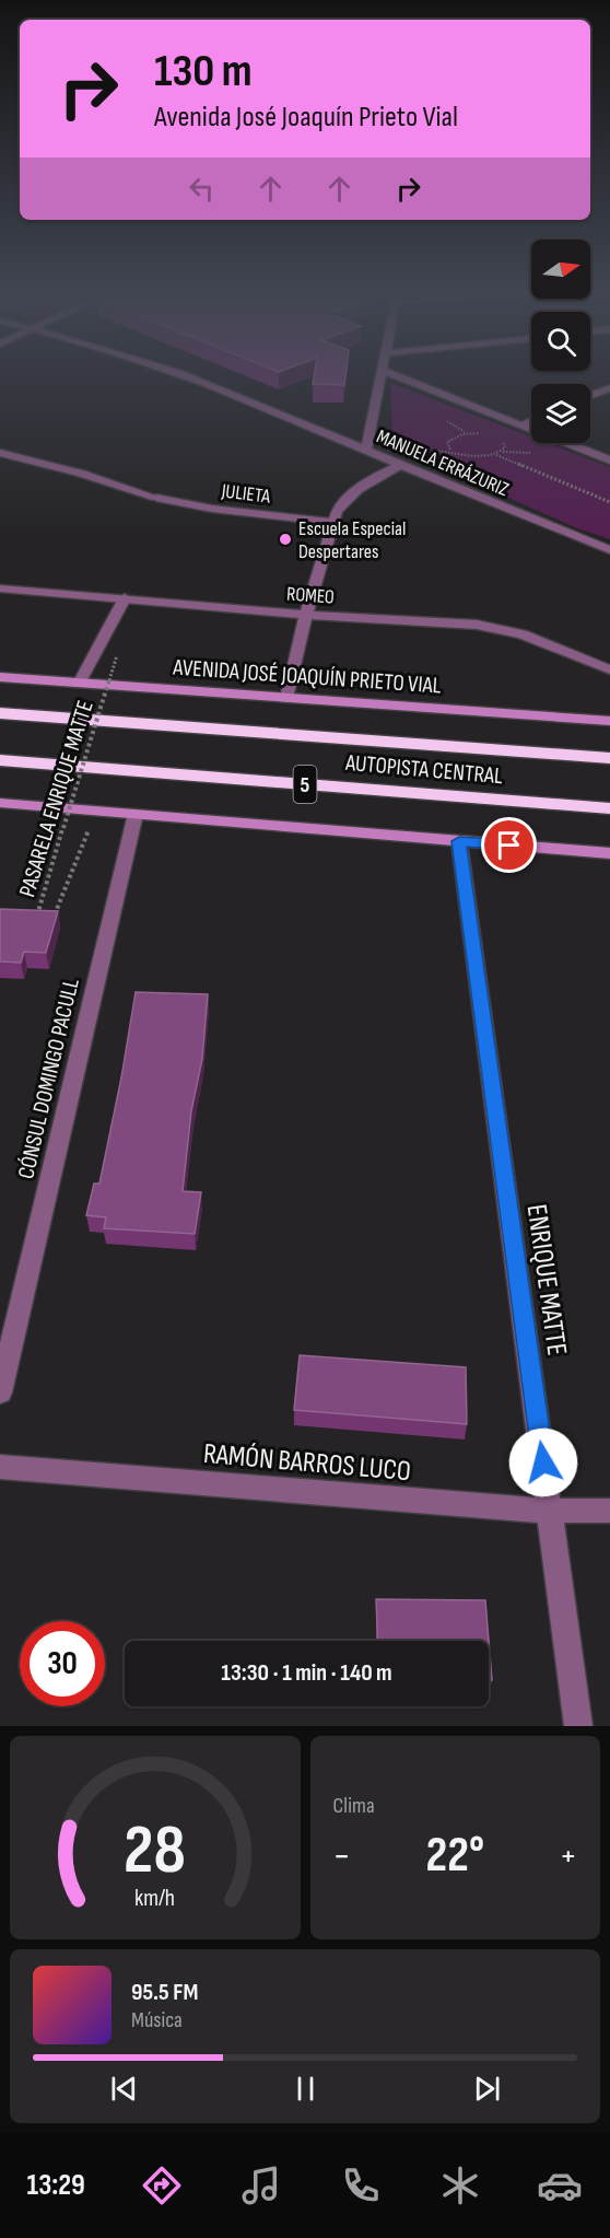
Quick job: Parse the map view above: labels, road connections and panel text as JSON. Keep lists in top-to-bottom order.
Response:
{
  "streets": {
    "highway": ["AUTOPISTA CENTRAL", "5"],
    "main road": ["AVENIDA JOSÉ JOAQUÍN PRIETO VIAL"],
    "street": [
      "MANUELA ERRÁZURIZ",
      "JULIETA",
      "ROMEO",
      "CÓNSUL DOMINGO PACULL",
      "ENRIQUE MATTE",
      "RAMÓN BARROS LUCO"
    ],
    "path": ["PASARELA ENRIQUE MATTE"]
  },
  "crossings": [
    ["ENRIQUE MATTE", "RAMÓN BARROS LUCO"]
  ],
  "places": ["Escuela Especial Despertares"],
  "north": "right",
  "page": {
    "turn": ["130 m", "Avenida José Joaquín Prieto Vial"],
    "limit": "30",
    "trip": "13:30 · 1 min · 140 m",
    "tile": "Clima",
    "heat": ["−", "22°", "+"],
    "song": ["95.5 FM", "Música"],
    "tabs": "13:29",
    "gauge": ["28", "km/h"]
  }
}
